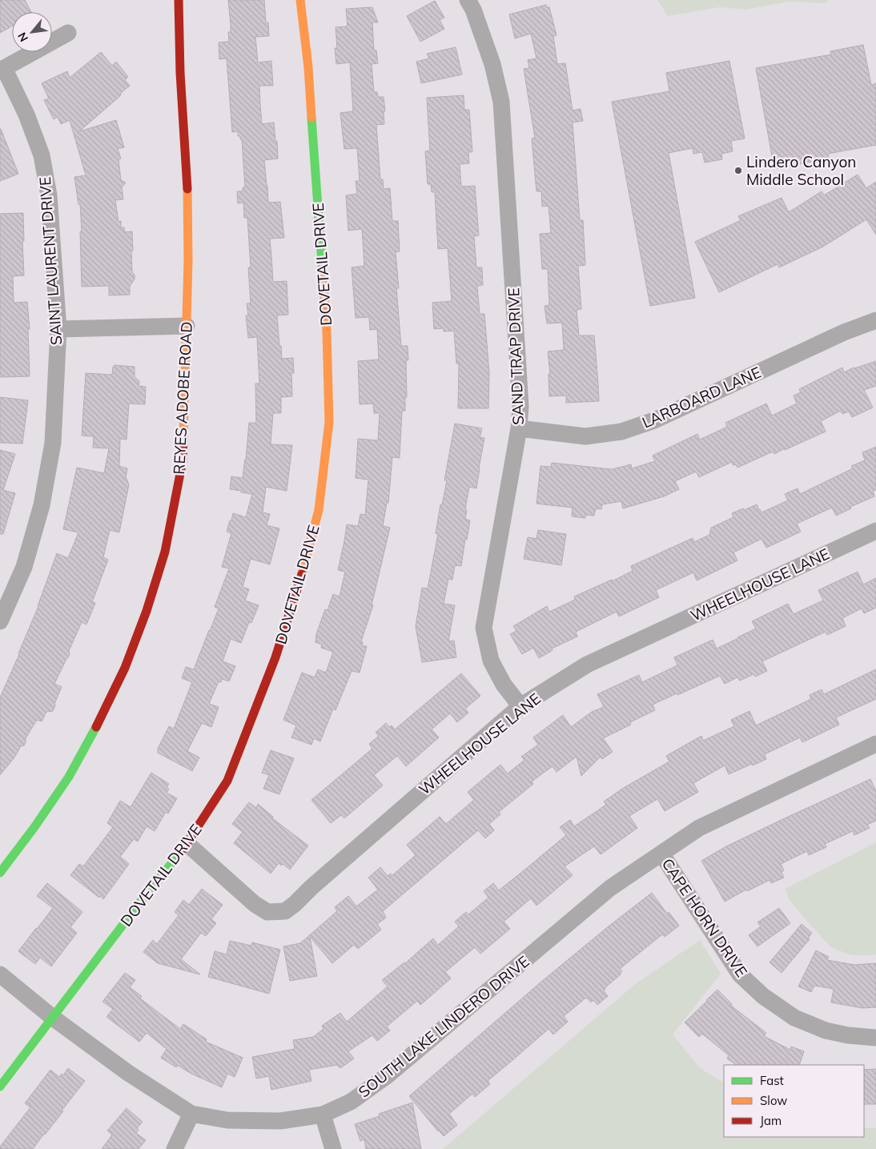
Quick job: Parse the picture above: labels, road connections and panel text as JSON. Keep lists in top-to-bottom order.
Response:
{
  "streets": {
    "street": [
      "SAINT LAURENT DRIVE",
      "DOVETAIL DRIVE",
      "SAND TRAP DRIVE",
      "LARBOARD LANE",
      "REYES ADOBE ROAD",
      "WHEELHOUSE LANE",
      "CAPE HORN DRIVE",
      "SOUTH LAKE LINDERO DRIVE"
    ]
  },
  "crossings": [
    ["DOVETAIL DRIVE", "WHEELHOUSE LANE"],
    ["DOVETAIL DRIVE", "SOUTH LAKE LINDERO DRIVE"],
    ["SAND TRAP DRIVE", "LARBOARD LANE"],
    ["SAND TRAP DRIVE", "WHEELHOUSE LANE"],
    ["CAPE HORN DRIVE", "SOUTH LAKE LINDERO DRIVE"]
  ],
  "places": ["Lindero Canyon Middle School"],
  "legend": ["Fast", "Slow", "Jam"],
  "north": "bottom left"
}
